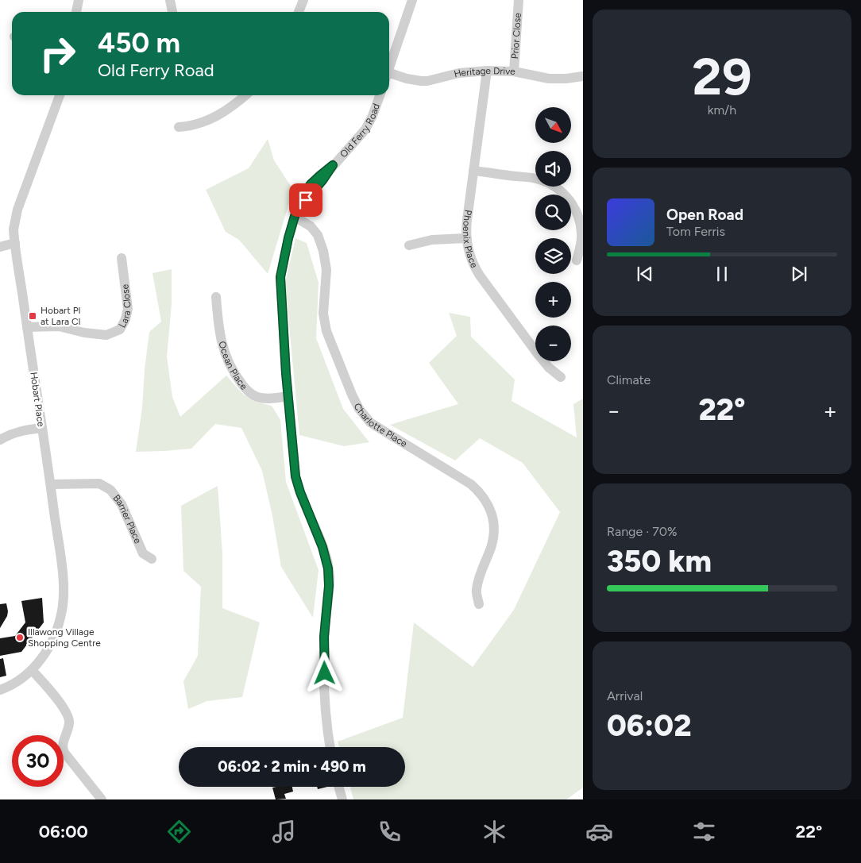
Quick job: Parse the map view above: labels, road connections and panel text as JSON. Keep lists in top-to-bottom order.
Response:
{
  "streets": {
    "street": [
      "Prior Close",
      "Heritage Drive",
      "Old Ferry Road",
      "Phoenix Place",
      "Lara Close",
      "Ocean Place",
      "Hobart Place",
      "Charlotte Place",
      "Barrier Place"
    ]
  },
  "crossings": [
    ["Prior Close", "Heritage Drive"],
    ["Heritage Drive", "Phoenix Place"],
    ["Old Ferry Road", "Ocean Place"],
    ["Old Ferry Road", "Charlotte Place"],
    ["Lara Close", "Hobart Place"],
    ["Hobart Place", "Barrier Place"]
  ],
  "places": {
    "transit": ["Hobart Pl at Lara Cl"],
    "other": ["Illawong Village Shopping Centre"]
  },
  "north": "bottom right",
  "page": {
    "tile": [
      ["29", "km/h"],
      "Climate",
      ["Range · 70%", "350 km"],
      ["Arrival", "06:02"]
    ],
    "turn": ["450 m", "Old Ferry Road"],
    "map_buttons": ["+", "−"],
    "song": ["Open Road", "Tom Ferris"],
    "heat": ["−", "22°", "+"],
    "limit": "30",
    "trip": "06:02 · 2 min · 490 m",
    "tabs": ["06:00", "22°"]
  }
}
